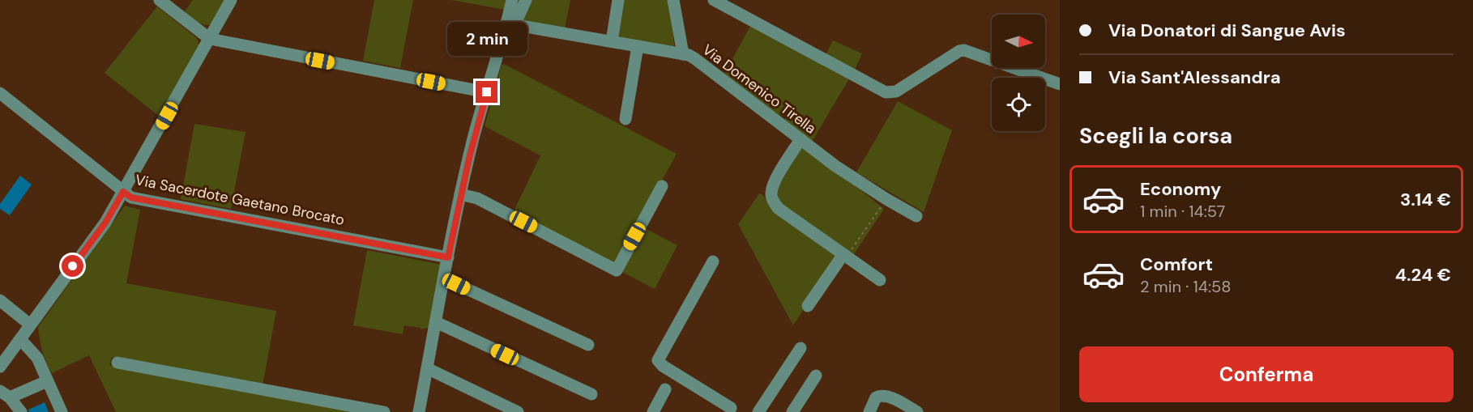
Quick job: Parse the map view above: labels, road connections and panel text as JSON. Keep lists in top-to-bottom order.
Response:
{
  "streets": {
    "street": ["Via Domenico Tirella", "Via Sacerdote Gaetano Brocato"]
  },
  "north": "right",
  "page": {
    "banner": ["Via Donatori di Sangue Avis", "Via Sant'Alessandra"],
    "bubble": "2 min",
    "heading": "Scegli la corsa",
    "list": [
      {
        "name": "Economy",
        "note": "1 min · 14:57",
        "value": "3.14 €"
      },
      {
        "name": "Comfort",
        "note": "2 min · 14:58",
        "value": "4.24 €"
      }
    ],
    "buttons": "Conferma"
  }
}
